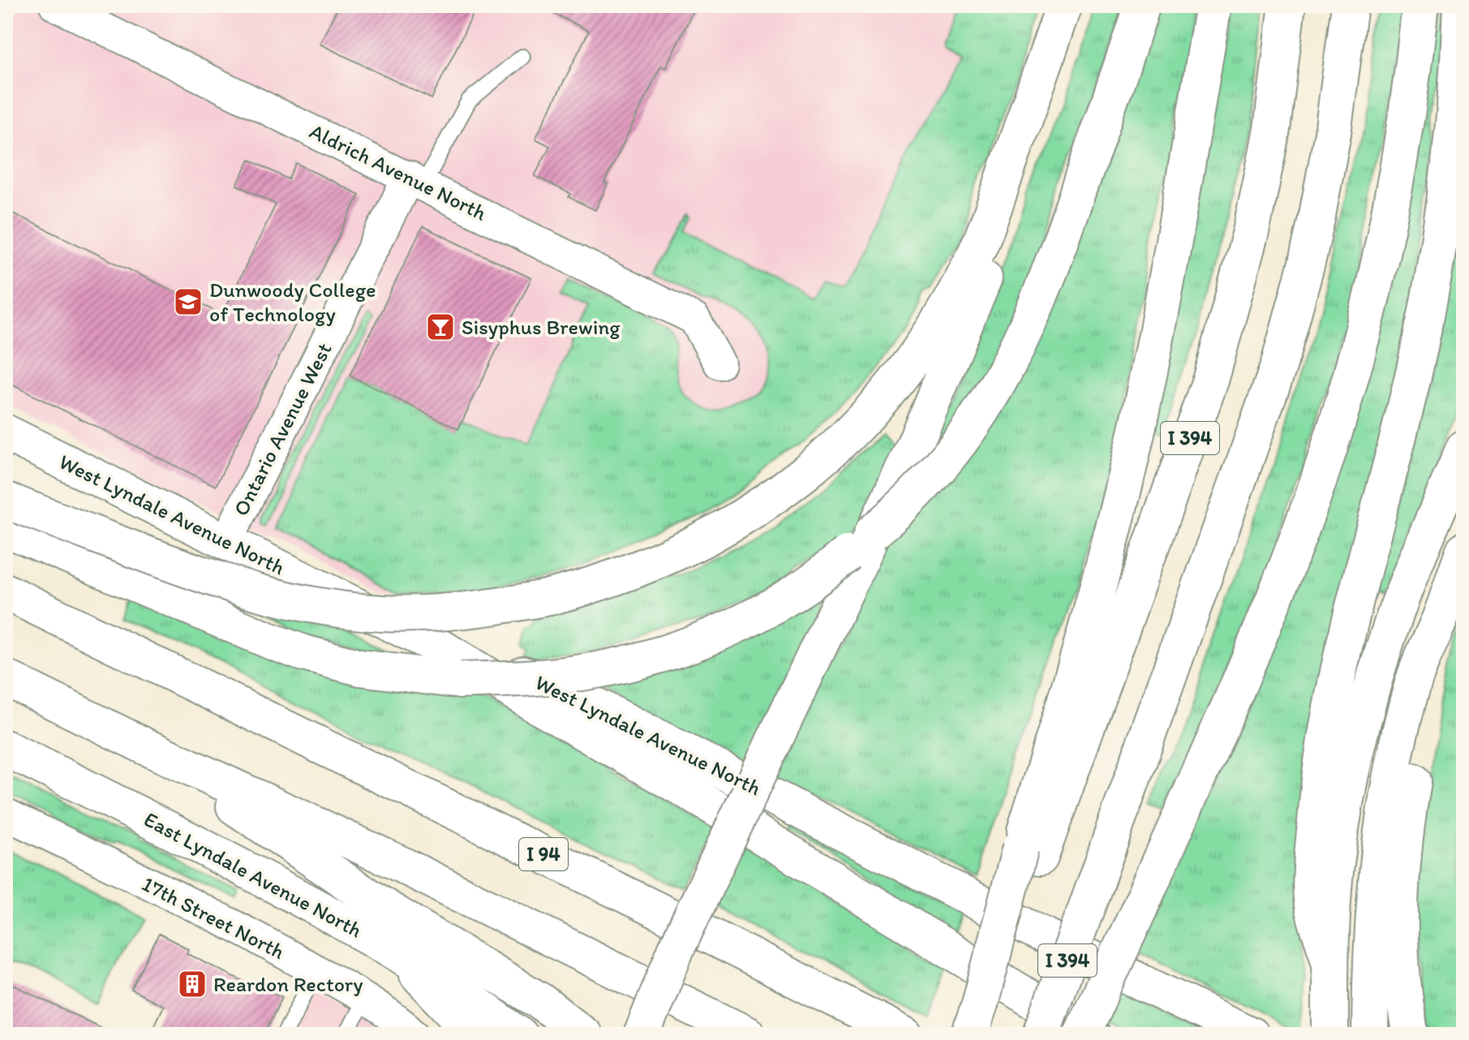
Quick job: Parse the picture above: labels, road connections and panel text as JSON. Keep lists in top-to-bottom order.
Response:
{
  "streets": {
    "main road": [
      "I 394",
      "West Lyndale Avenue North",
      "I 94",
      "East Lyndale Avenue North"
    ],
    "street": ["Aldrich Avenue North", "Ontario Avenue West", "17th Street North"]
  },
  "crossings": [
    ["Aldrich Avenue North", "Ontario Avenue West"],
    ["Ontario Avenue West", "West Lyndale Avenue North"]
  ],
  "places": {
    "school or university": ["Dunwoody College of Technology"],
    "bar": ["Sisyphus Brewing"],
    "building": ["Reardon Rectory"]
  }
}
